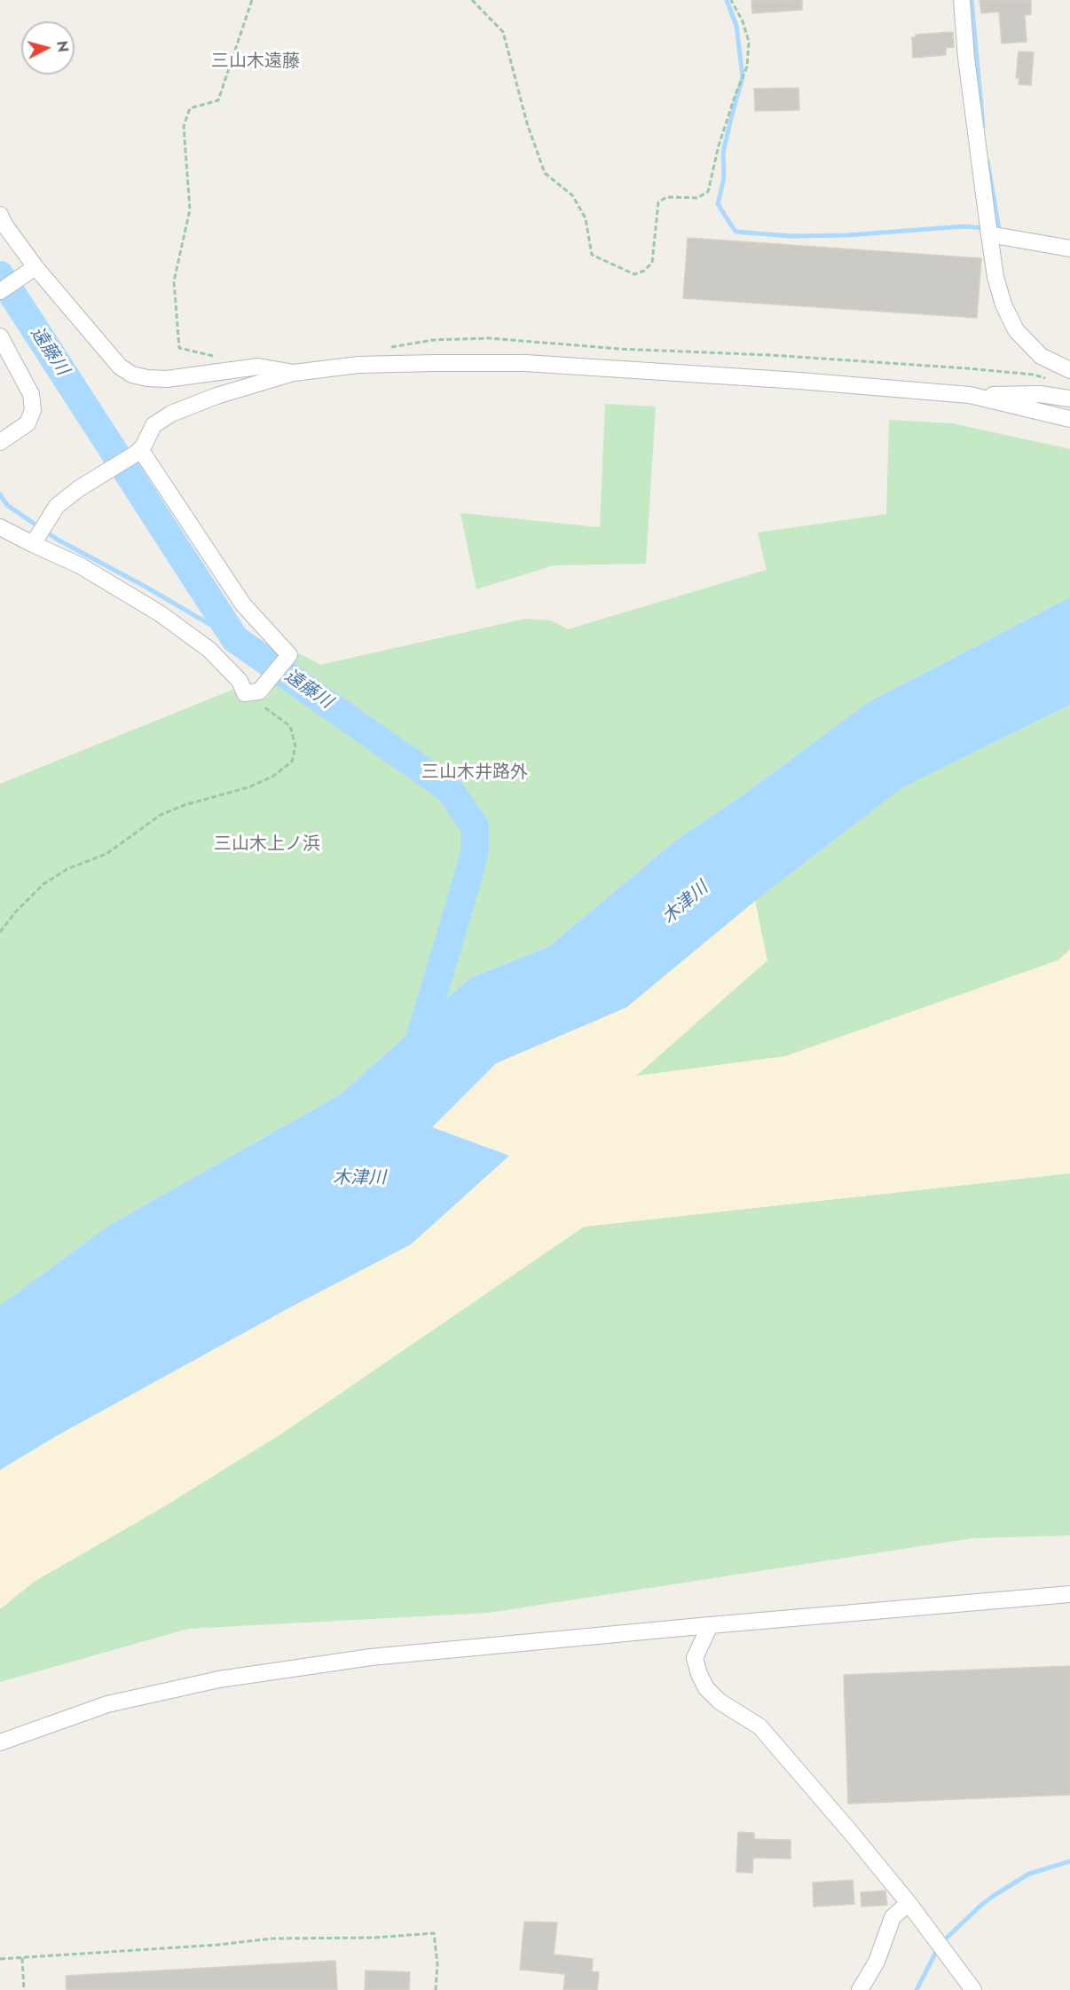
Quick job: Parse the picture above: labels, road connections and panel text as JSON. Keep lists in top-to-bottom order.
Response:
{
  "districts": ["三山木遠藤", "三山木井路外", "三山木上ノ浜"],
  "water": ["遠藤川", "木津川"],
  "north": "right"
}
